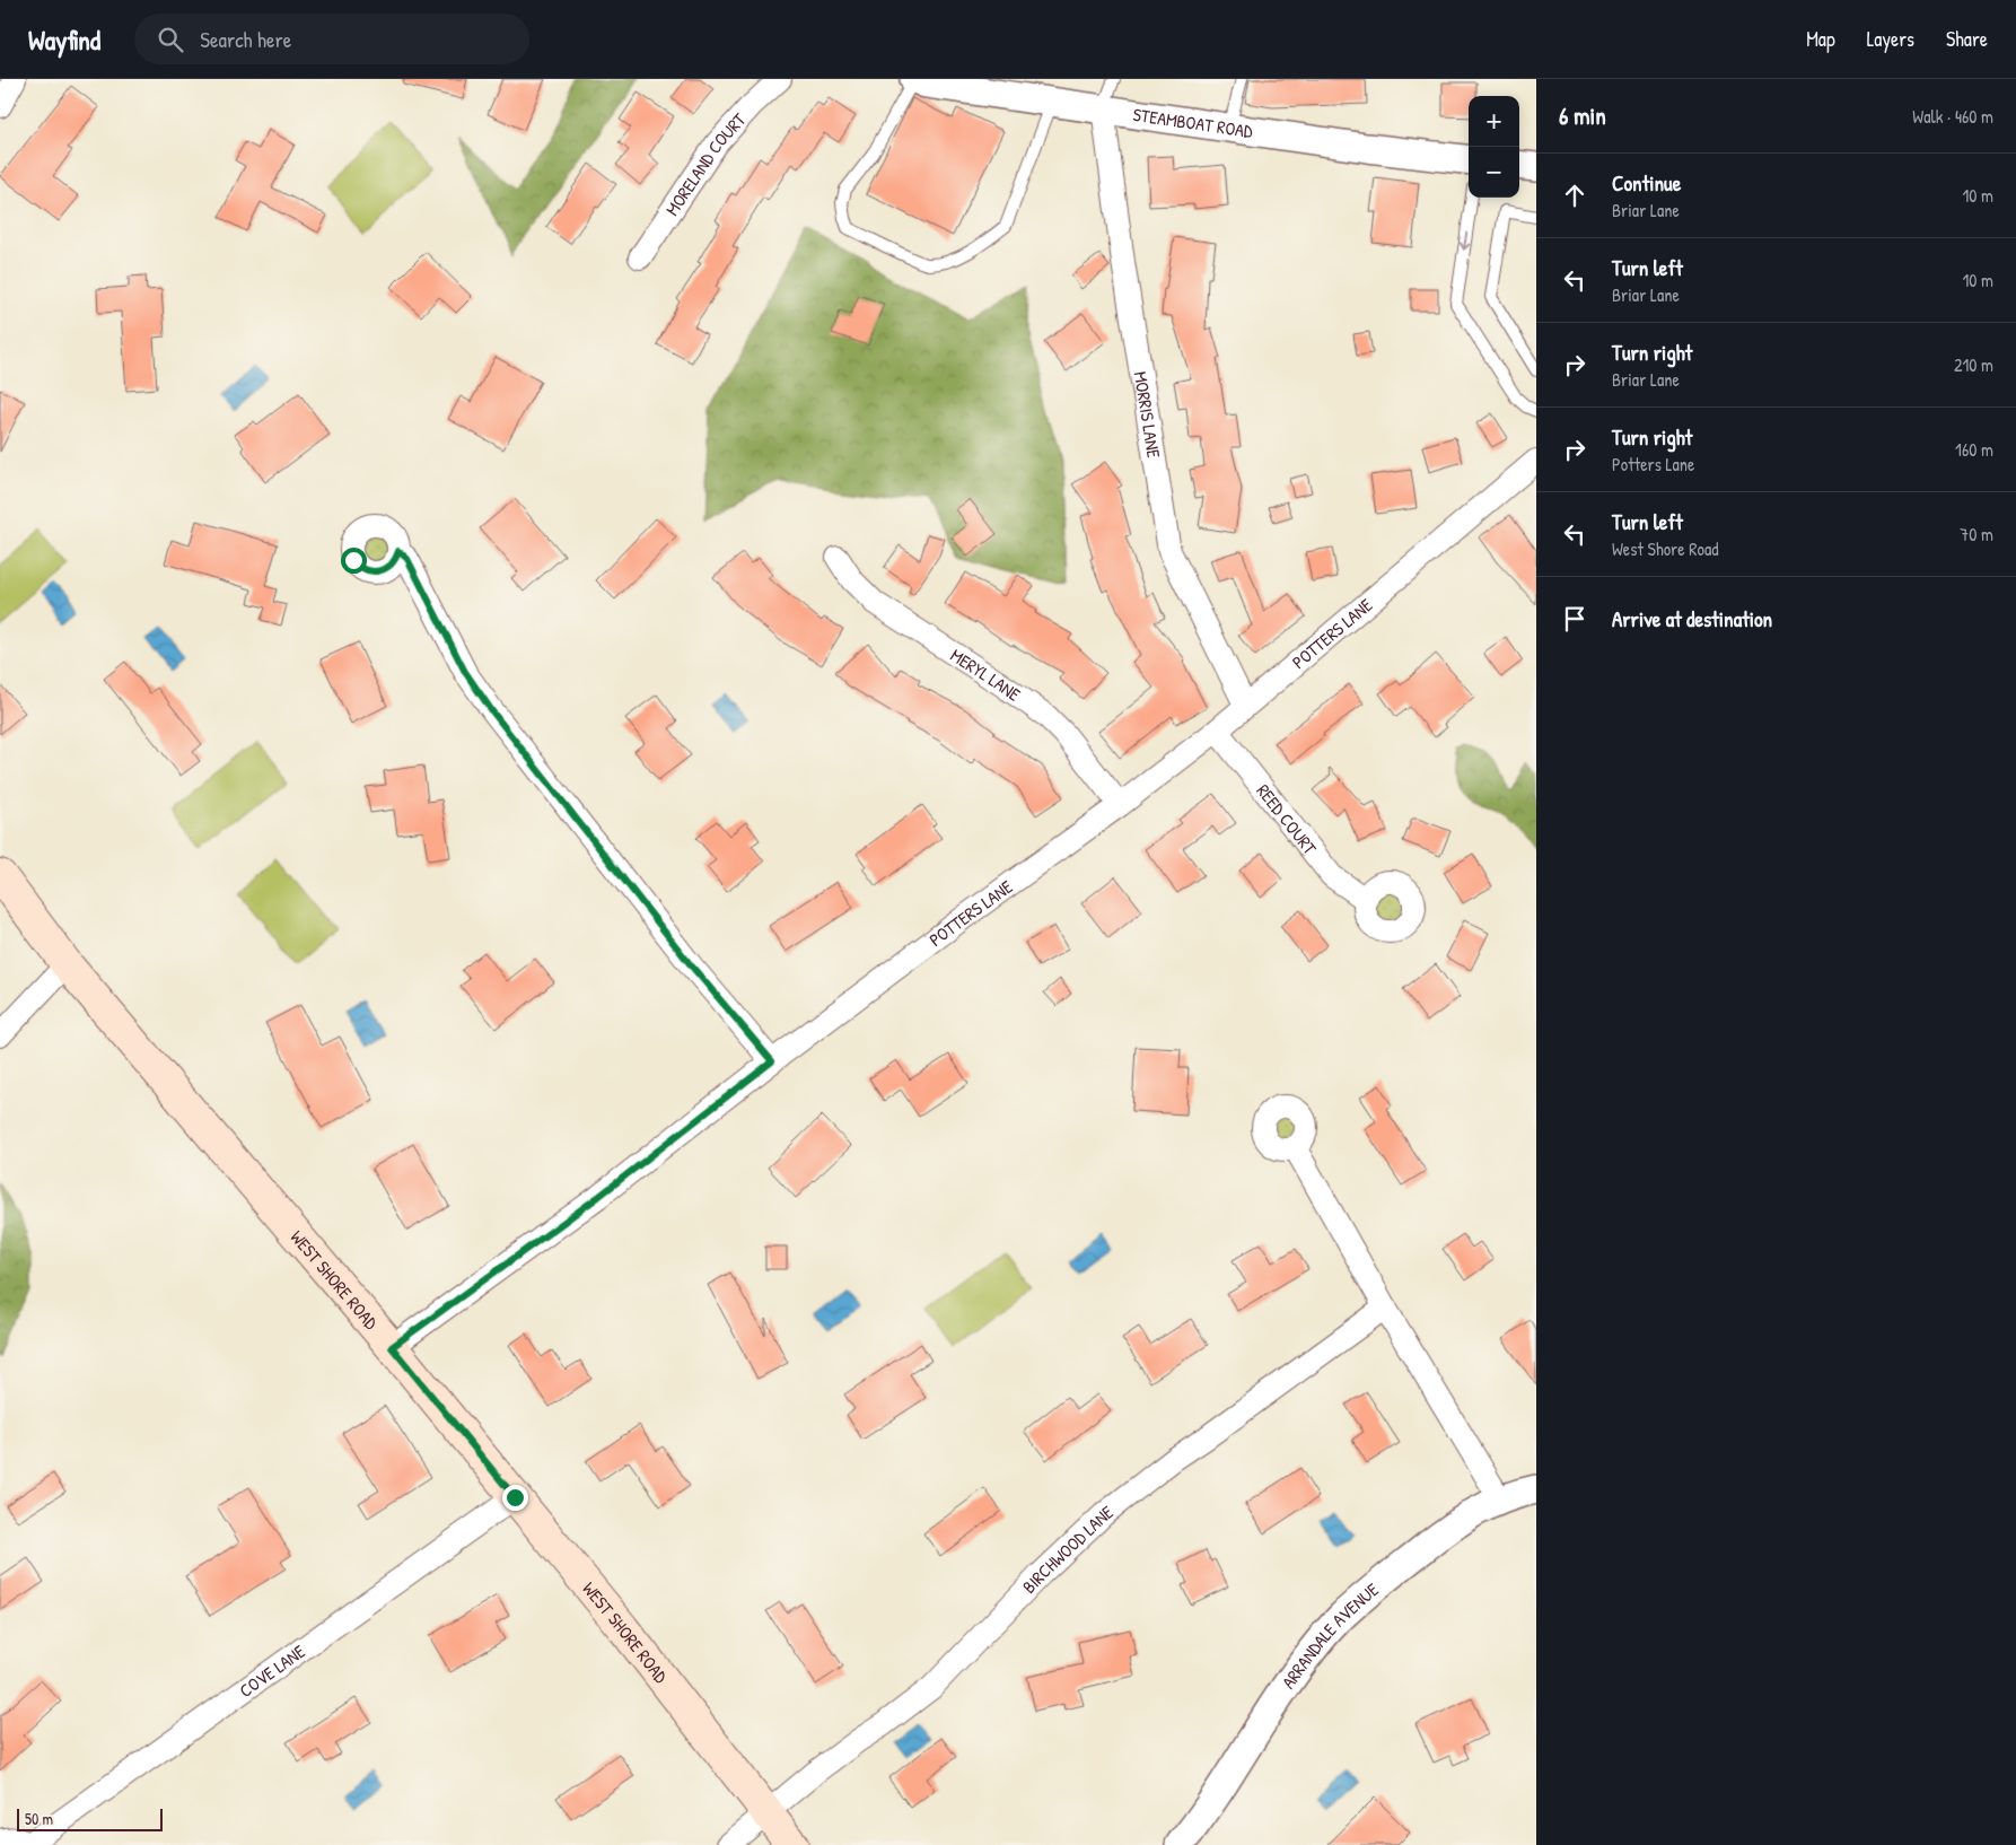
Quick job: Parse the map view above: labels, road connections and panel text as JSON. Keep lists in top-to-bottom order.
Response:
{
  "streets": {
    "main road": ["WEST SHORE ROAD"],
    "street": [
      "STEAMBOAT ROAD",
      "MORELAND COURT",
      "MORRIS LANE",
      "POTTERS LANE",
      "MERYL LANE",
      "REED COURT",
      "BIRCHWOOD LANE",
      "ARRANDALE AVENUE",
      "COVE LANE"
    ]
  },
  "crossings": [
    ["STEAMBOAT ROAD", "MORRIS LANE"],
    ["MORRIS LANE", "POTTERS LANE"],
    ["POTTERS LANE", "MERYL LANE"],
    ["POTTERS LANE", "REED COURT"],
    ["POTTERS LANE", "WEST SHORE ROAD"],
    ["WEST SHORE ROAD", "BIRCHWOOD LANE"],
    ["WEST SHORE ROAD", "COVE LANE"]
  ],
  "scale_bar": "50 m",
  "page": {
    "header": "Wayfind",
    "search": "Search here",
    "nav": ["Map", "Layers", "Share"],
    "heading": ["6 min", "Walk · 460 m"],
    "map_buttons": ["+", "−"],
    "list": [
      ["Continue", "Briar Lane", "10 m"],
      ["Turn left", "Briar Lane", "10 m"],
      ["Turn right", "Briar Lane", "210 m"],
      ["Turn right", "Potters Lane", "160 m"],
      ["Turn left", "West Shore Road", "70 m"],
      "Arrive at destination"
    ],
    "scale": "50 m"
  }
}
